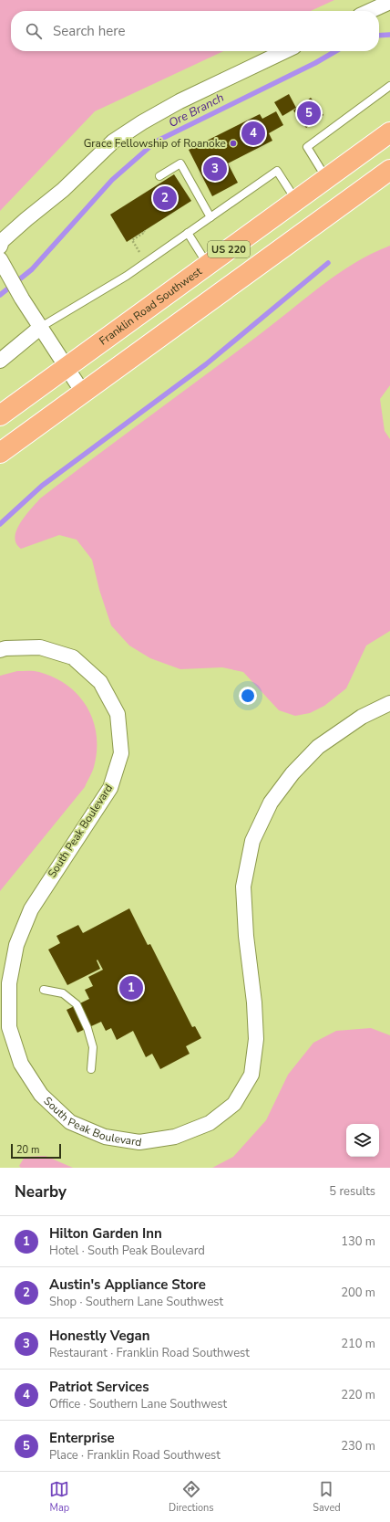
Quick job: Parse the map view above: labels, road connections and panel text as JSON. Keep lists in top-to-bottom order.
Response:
{
  "streets": {
    "highway": ["US 220", "Franklin Road Southwest"],
    "street": ["South Peak Boulevard"]
  },
  "water": ["Ore Branch"],
  "places": ["Grace Fellowship of Roanoke"],
  "scale_bar": "20 m",
  "page": {
    "search": "Search here",
    "pins": [
      "5",
      "4",
      "3",
      "2",
      "1"
    ],
    "scale": "20 m",
    "heading": ["Nearby", "5 results"],
    "list": [
      {
        "mark": "1",
        "name": "Hilton Garden Inn",
        "note": "Hotel · South Peak Boulevard",
        "value": "130 m"
      },
      {
        "mark": "2",
        "name": "Austin's Appliance Store",
        "note": "Shop · Southern Lane Southwest",
        "value": "200 m"
      },
      {
        "mark": "3",
        "name": "Honestly Vegan",
        "note": "Restaurant · Franklin Road Southwest",
        "value": "210 m"
      },
      {
        "mark": "4",
        "name": "Patriot Services",
        "note": "Office · Southern Lane Southwest",
        "value": "220 m"
      },
      {
        "mark": "5",
        "name": "Enterprise",
        "note": "Place · Franklin Road Southwest",
        "value": "230 m"
      }
    ],
    "nav": ["Map", "Directions", "Saved"]
  }
}
